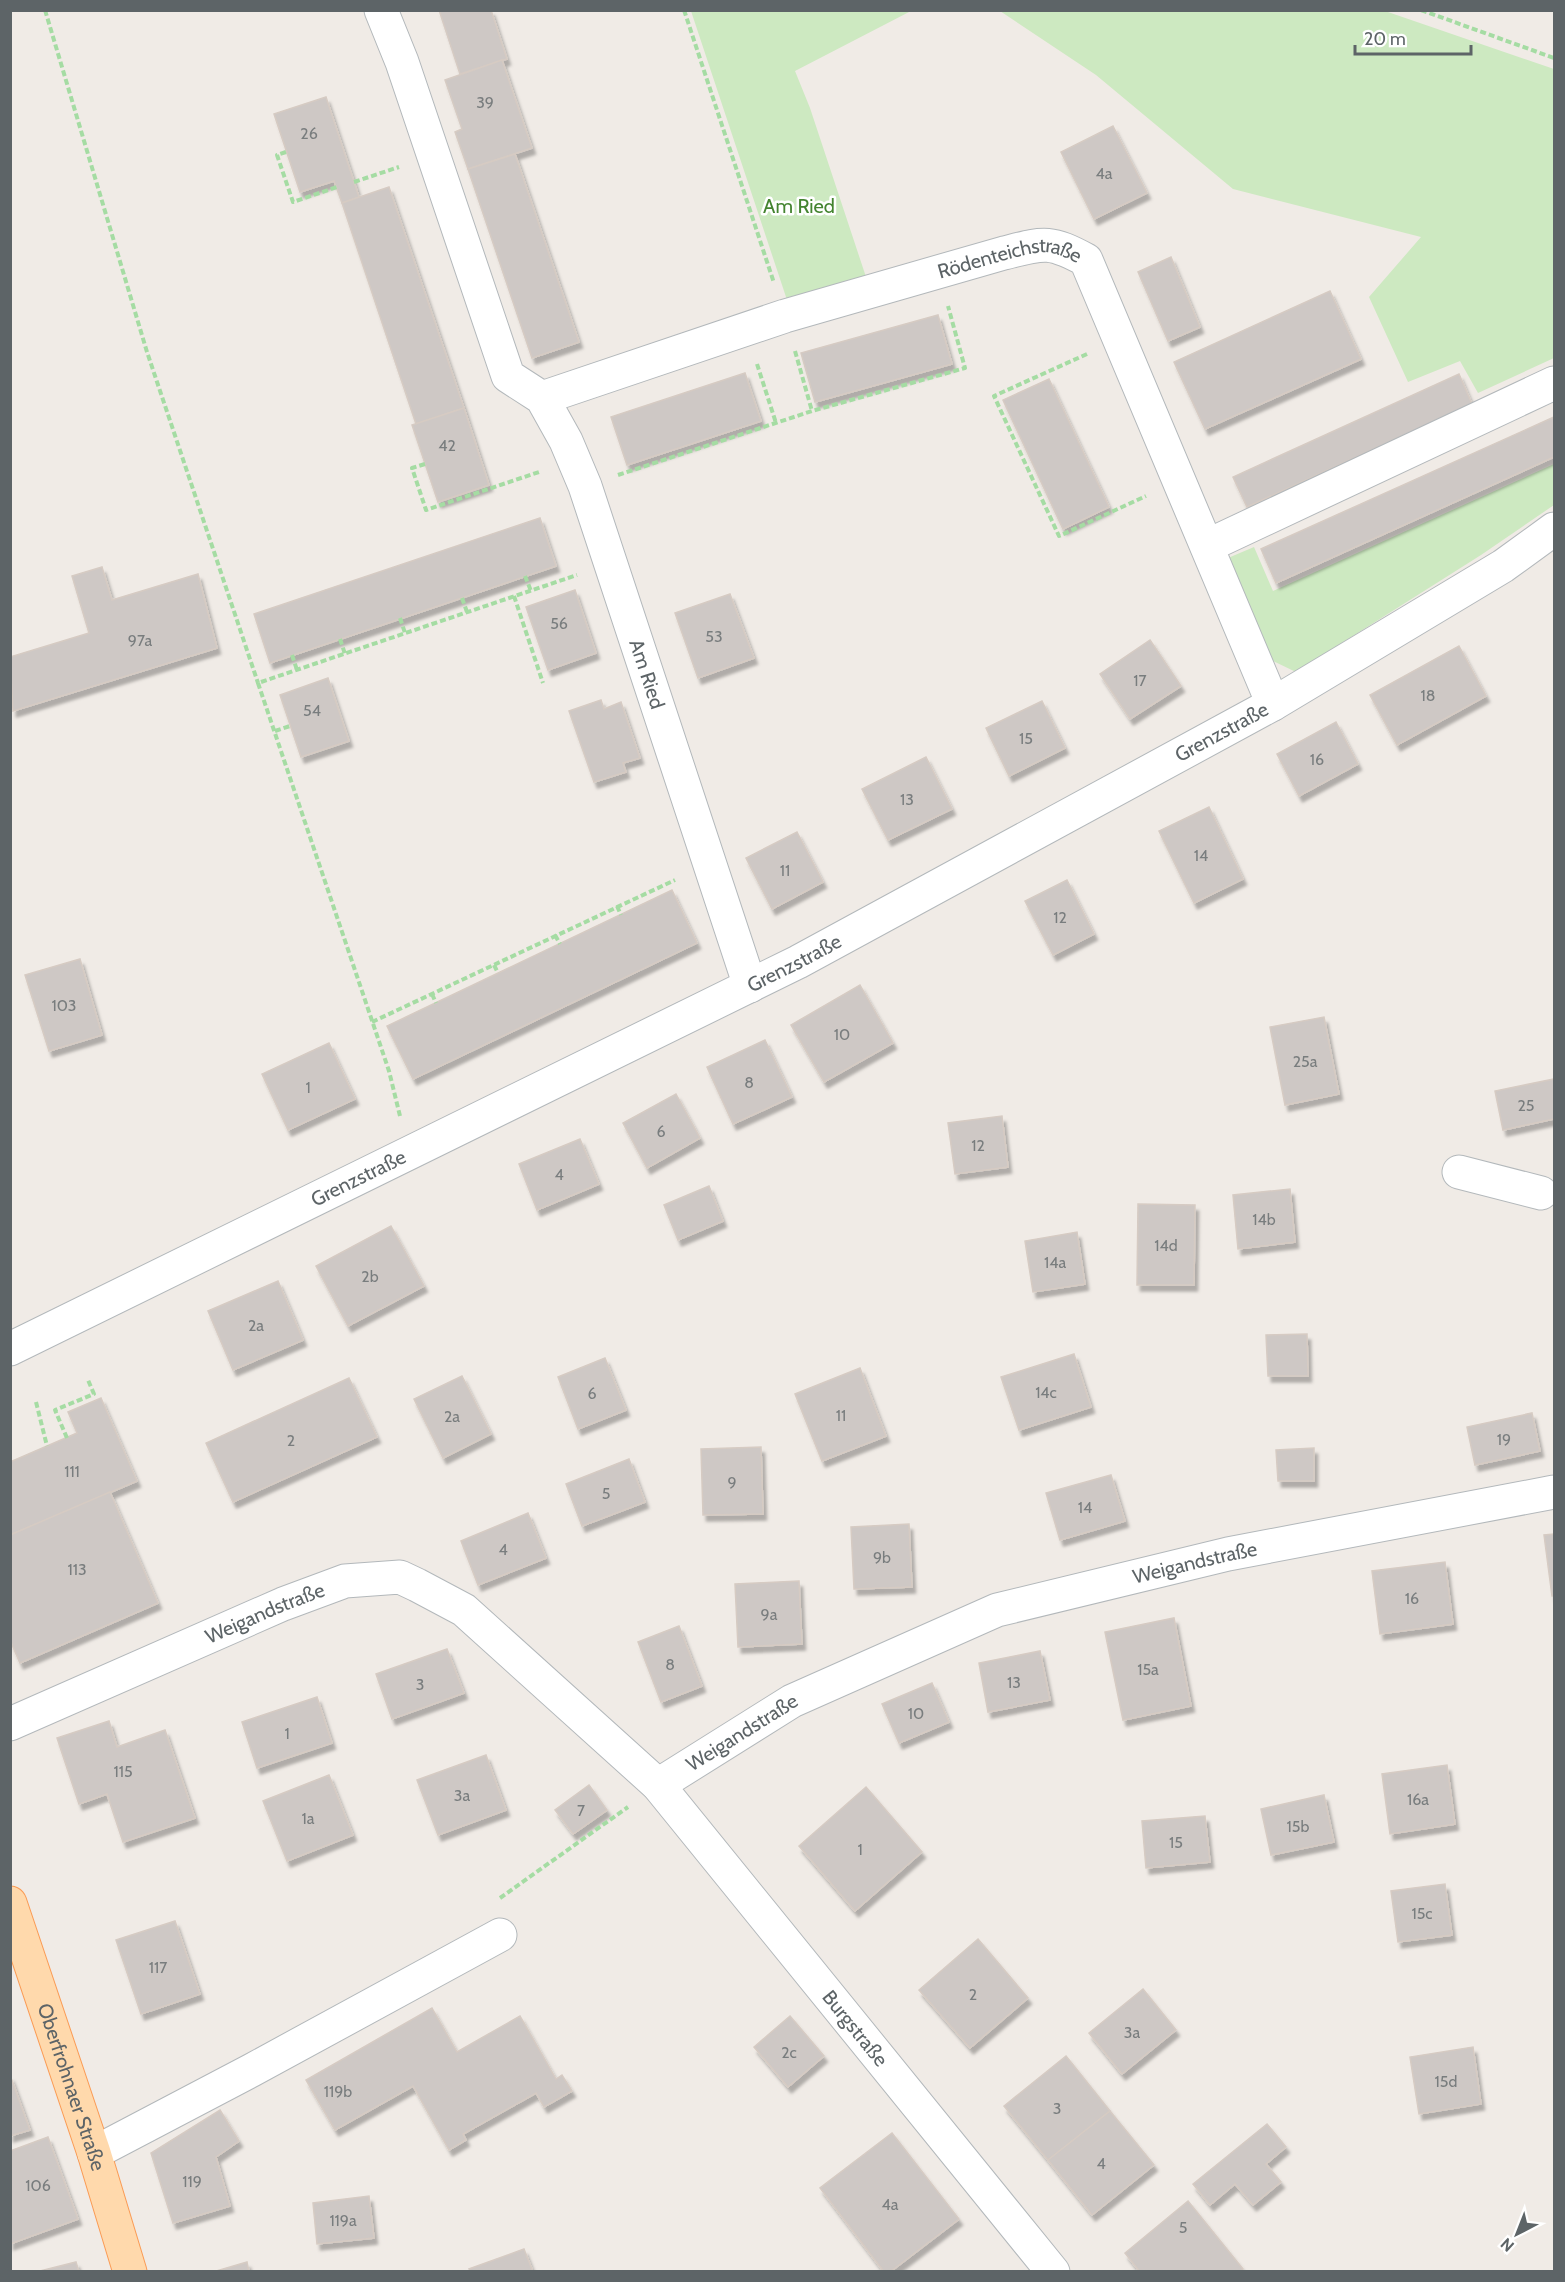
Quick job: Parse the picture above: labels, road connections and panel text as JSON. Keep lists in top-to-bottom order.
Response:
{
  "streets": {
    "main road": ["Oberfrohnaer Straße"],
    "street": [
      "Rödenteichstraße",
      "Am Ried",
      "Grenzstraße",
      "Weigandstraße",
      "Burgstraße"
    ]
  },
  "crossings": [
    ["Rödenteichstraße", "Am Ried"],
    ["Rödenteichstraße", "Grenzstraße"],
    ["Am Ried", "Grenzstraße"],
    ["Weigandstraße", "Burgstraße"]
  ],
  "parks": ["Am Ried"],
  "house_numbers": [
    "39",
    "26",
    "4a",
    "42",
    "56",
    "53",
    "97a",
    "17",
    "18",
    "54",
    "15",
    "16",
    "13",
    "14",
    "11",
    "12",
    "103",
    "10",
    "25a",
    "8",
    "1",
    "25",
    "6",
    "12",
    "4",
    "14b",
    "14d",
    "14a",
    "2b",
    "2a",
    "14c",
    "6",
    "11",
    "2a",
    "19",
    "2",
    "111",
    "9",
    "5",
    "14",
    "4",
    "9b",
    "113",
    "16",
    "9a",
    "8",
    "15a",
    "13",
    "3",
    "10",
    "1",
    "115",
    "3a",
    "16a",
    "7",
    "1a",
    "15b",
    "15",
    "1",
    "15c",
    "117",
    "2",
    "3a",
    "2c",
    "15d",
    "119b",
    "3",
    "4",
    "119",
    "106",
    "4a",
    "119a",
    "5"
  ],
  "scale_bar": "20 m",
  "north": "bottom left"
}
